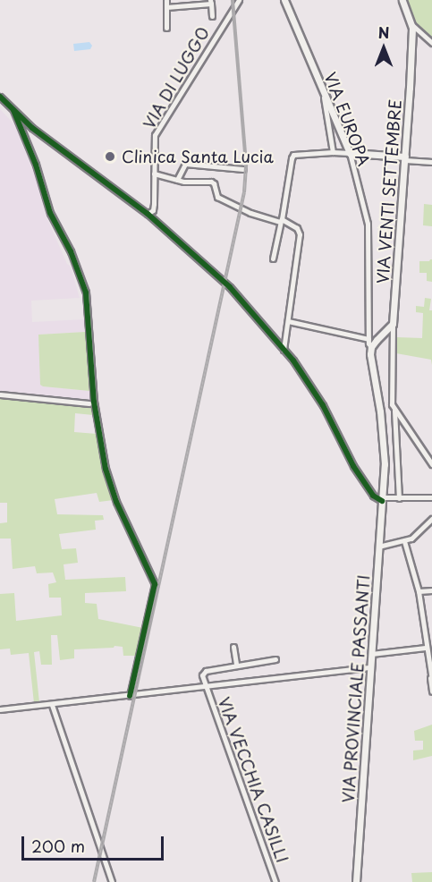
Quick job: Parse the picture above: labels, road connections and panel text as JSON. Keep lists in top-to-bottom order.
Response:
{
  "streets": {
    "main road": ["VIA EUROPA", "VIA VENTI SETTEMBRE", "VIA PROVINCIALE PASSANTI"],
    "street": ["VIA DI LUGGO", "VIA VECCHIA CASILLI"]
  },
  "crossings": [
    ["VIA EUROPA", "VIA PROVINCIALE PASSANTI"]
  ],
  "places": ["Clinica Santa Lucia"],
  "scale_bar": "200 m",
  "north": "top"
}
